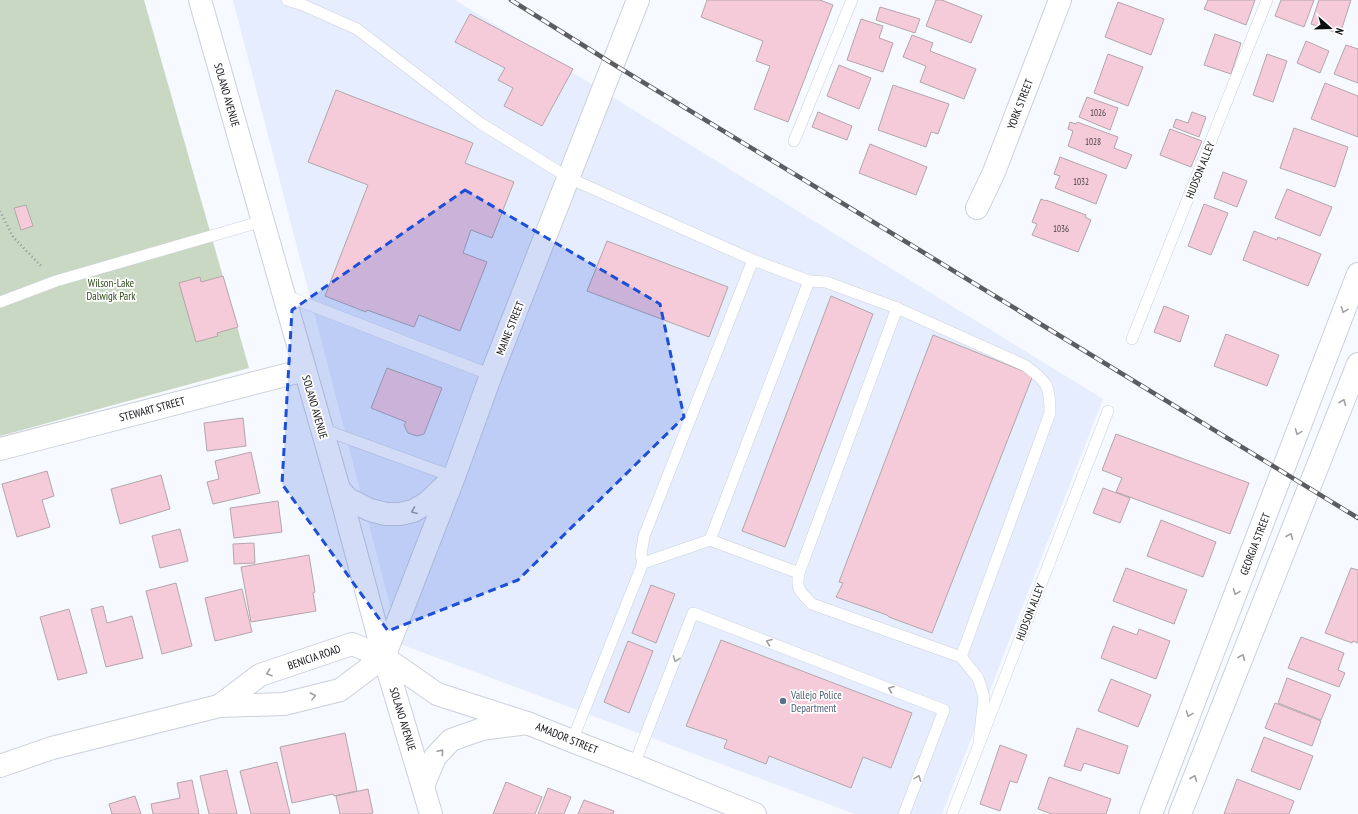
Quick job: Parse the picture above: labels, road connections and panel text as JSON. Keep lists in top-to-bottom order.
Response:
{
  "streets": {
    "main road": [
      "SOLANO AVENUE",
      "YORK STREET",
      "MAINE STREET",
      "STEWART STREET",
      "GEORGIA STREET",
      "BENICIA ROAD",
      "AMADOR STREET"
    ],
    "lane": ["HUDSON ALLEY"]
  },
  "crossings": [
    ["SOLANO AVENUE", "MAINE STREET"],
    ["SOLANO AVENUE", "STEWART STREET"],
    ["SOLANO AVENUE", "BENICIA ROAD"],
    ["SOLANO AVENUE", "AMADOR STREET"],
    ["MAINE STREET", "BENICIA ROAD"],
    ["MAINE STREET", "AMADOR STREET"],
    ["BENICIA ROAD", "AMADOR STREET"]
  ],
  "parks": ["Wilson-Lake Dalwigk Park"],
  "places": ["Vallejo Police Department"],
  "house_numbers": [
    "1026",
    "1028",
    "1032",
    "1036"
  ],
  "north": "right"
}
